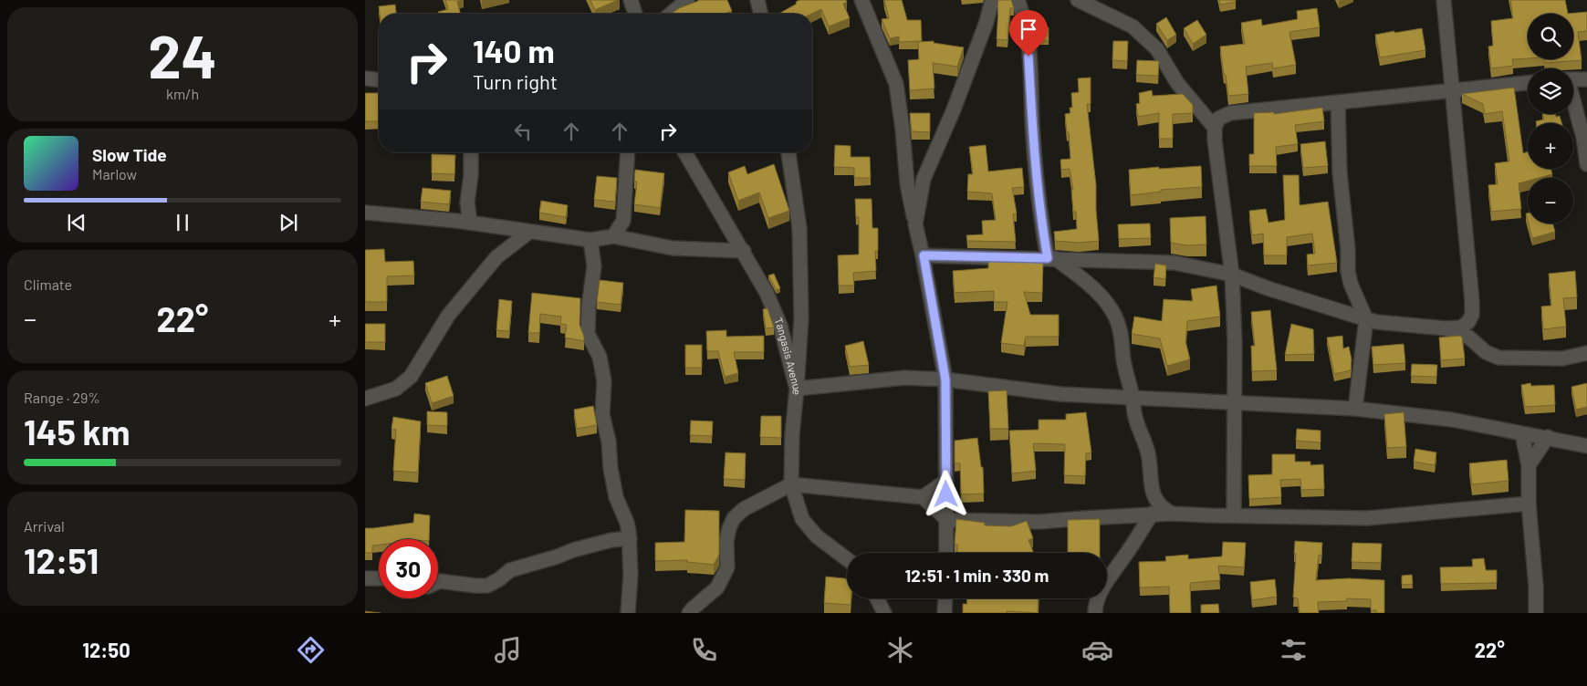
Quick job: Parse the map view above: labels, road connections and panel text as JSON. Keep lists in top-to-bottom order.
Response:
{
  "streets": {
    "street": ["Tangasis Avenue"]
  },
  "page": {
    "tile": [
      ["24", "km/h"],
      "Climate",
      ["Range · 29%", "145 km"],
      ["Arrival", "12:51"]
    ],
    "map_buttons": ["+", "−"],
    "turn": ["140 m", "Turn right"],
    "song": ["Slow Tide", "Marlow"],
    "heat": ["−", "22°", "+"],
    "limit": "30",
    "trip": "12:51 · 1 min · 330 m",
    "tabs": ["12:50", "22°"]
  }
}
